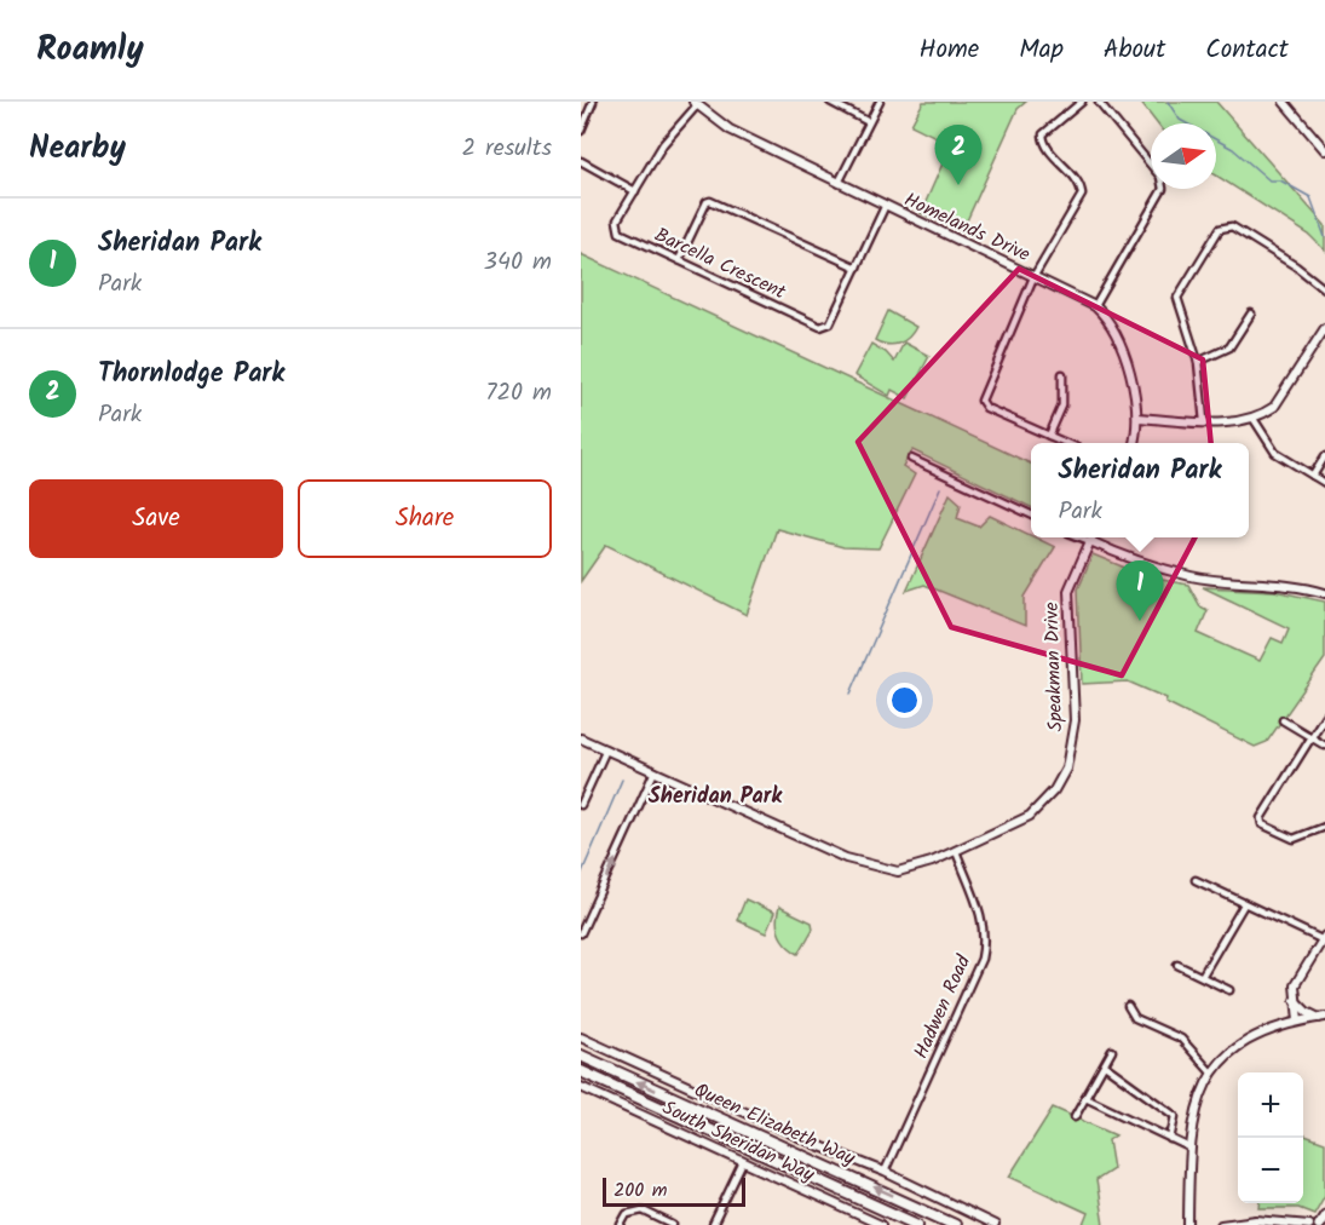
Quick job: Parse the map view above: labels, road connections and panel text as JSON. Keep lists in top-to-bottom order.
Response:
{
  "streets": {
    "highway": ["Queen Elizabeth Way"],
    "street": [
      "Homelands Drive",
      "Barcella Crescent",
      "Speakman Drive",
      "Hadwen Road",
      "South Sheridan Way"
    ]
  },
  "crossings": [
    ["Homelands Drive", "Barcella Crescent"],
    ["Speakman Drive", "Hadwen Road"]
  ],
  "districts": ["Sheridan Park"],
  "scale_bar": "200 m",
  "north": "right",
  "page": {
    "header": "Roamly",
    "nav": [
      "Home",
      "Map",
      "About",
      "Contact"
    ],
    "heading": ["Nearby", "2 results"],
    "pins": ["2", "1"],
    "list": [
      {
        "mark": "1",
        "name": "Sheridan Park",
        "note": "Park",
        "value": "340 m"
      },
      {
        "mark": "2",
        "name": "Thornlodge Park",
        "note": "Park",
        "value": "720 m"
      }
    ],
    "popup": ["Sheridan Park", "Park"],
    "buttons": ["Save", "Share"],
    "map_buttons": ["+", "−"],
    "scale": "200 m"
  }
}
